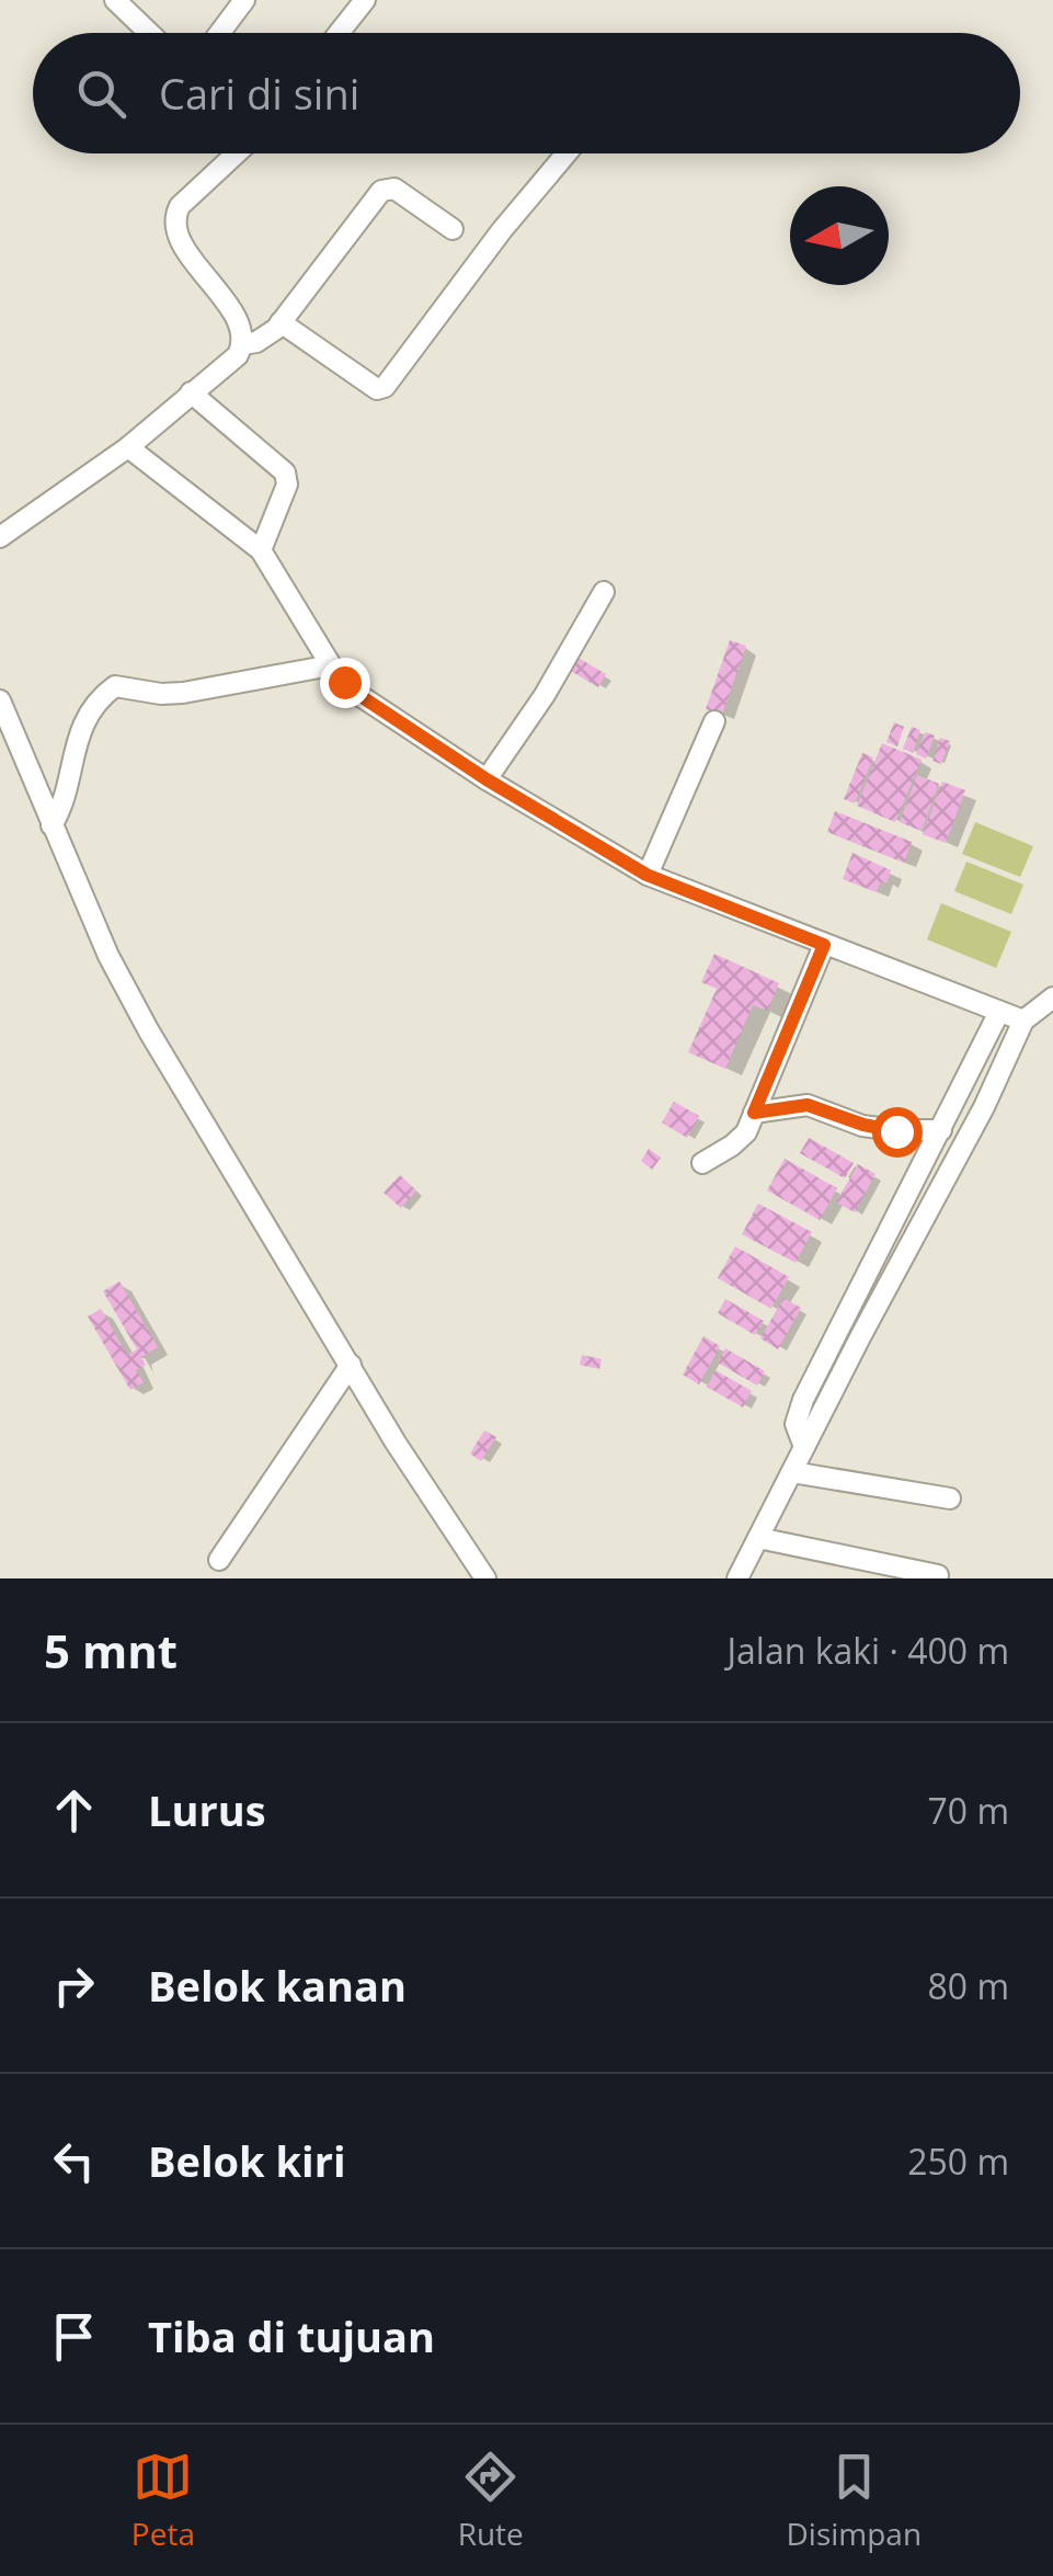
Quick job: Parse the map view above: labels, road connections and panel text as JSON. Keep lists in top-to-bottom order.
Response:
{
  "north": "left",
  "page": {
    "search": "Cari di sini",
    "heading": ["5 mnt", "Jalan kaki · 400 m"],
    "list": [
      ["Lurus", "70 m"],
      ["Belok kanan", "80 m"],
      ["Belok kiri", "250 m"],
      "Tiba di tujuan"
    ],
    "nav": ["Peta", "Rute", "Disimpan"]
  }
}
